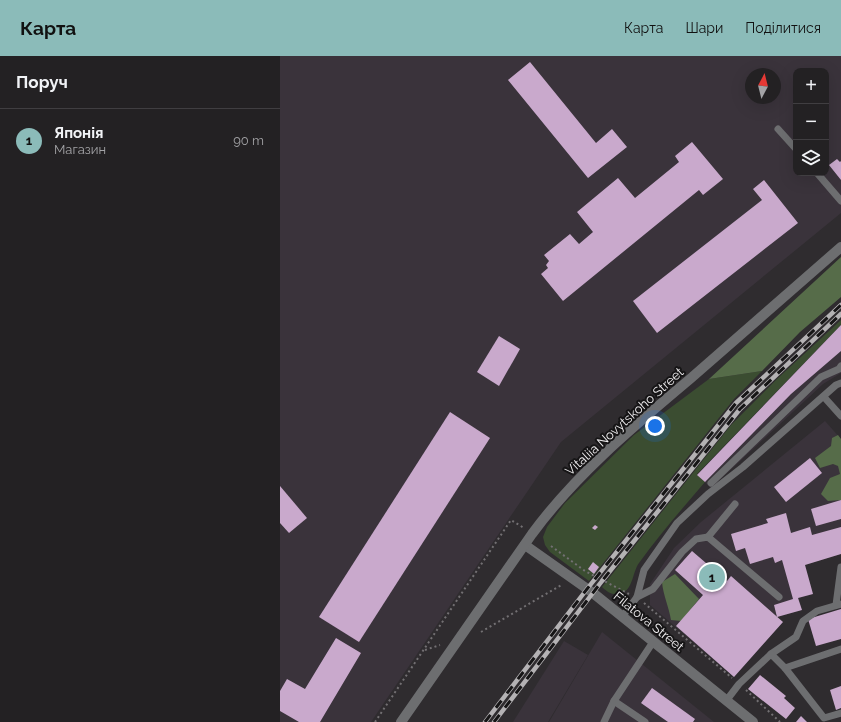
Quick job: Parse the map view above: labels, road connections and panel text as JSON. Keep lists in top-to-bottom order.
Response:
{
  "streets": {
    "street": ["Vitaliia Novytskoho Street", "Filatova Street"]
  },
  "crossings": [
    ["Vitaliia Novytskoho Street", "Filatova Street"]
  ],
  "north": "top",
  "page": {
    "header": "Карта",
    "nav": ["Карта", "Шари", "Поділитися"],
    "heading": "Поруч",
    "map_buttons": ["+", "−"],
    "list": [
      {
        "mark": "1",
        "name": "Японія",
        "note": "Магазин",
        "value": "90 m"
      }
    ],
    "pins": "1"
  }
}
